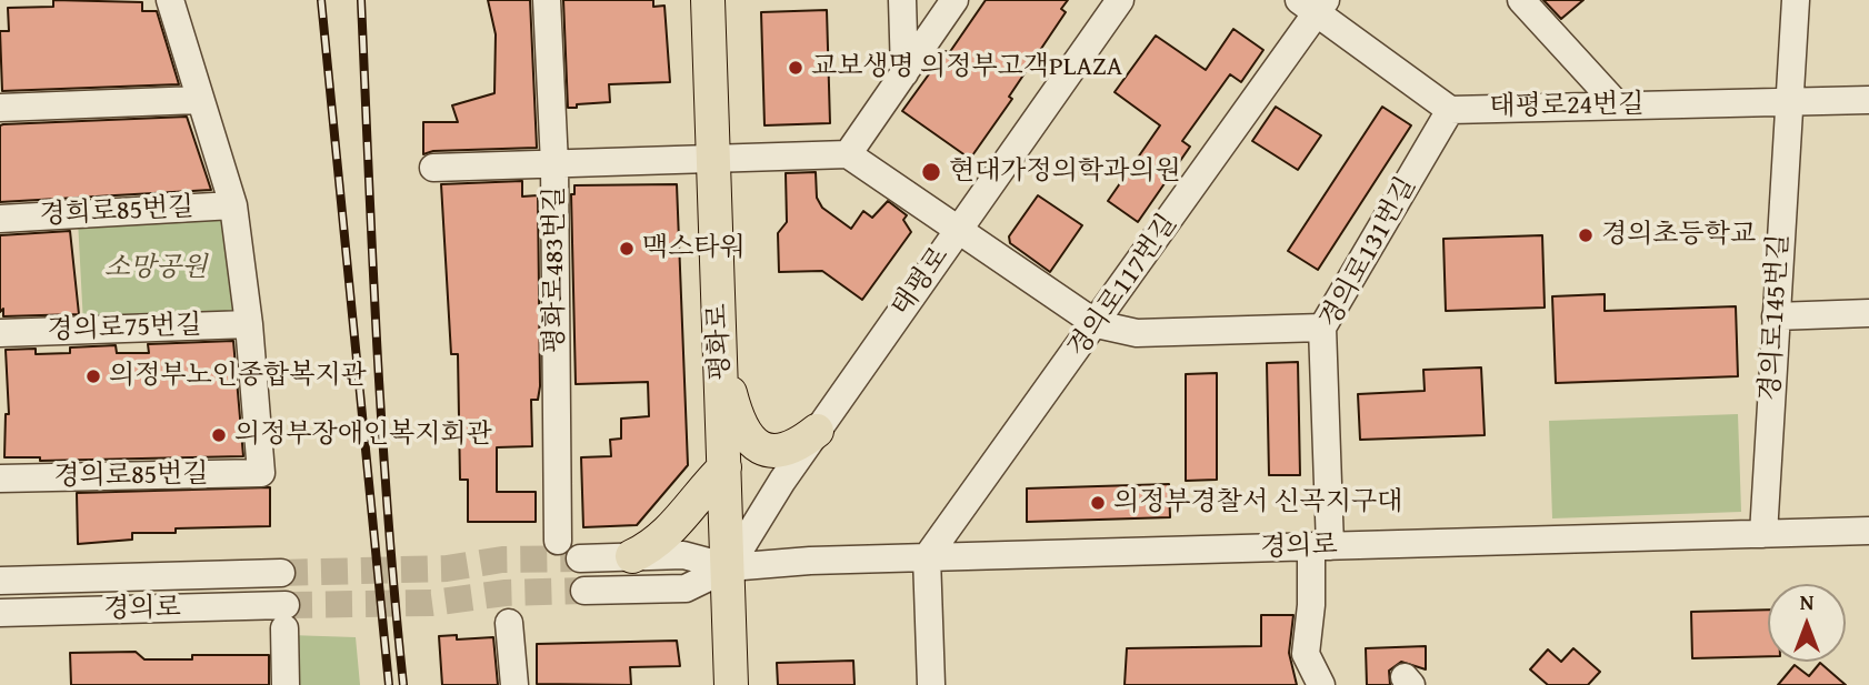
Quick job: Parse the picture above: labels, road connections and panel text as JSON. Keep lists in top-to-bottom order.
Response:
{
  "streets": {
    "main road": ["평화로"],
    "street": [
      "태평로24번길",
      "경희로85번길",
      "경의로131번길",
      "평화로483번길",
      "태평로",
      "경의로117번길",
      "경의로145번길",
      "경의로75번길",
      "경의로85번길",
      "경의로"
    ]
  },
  "crossings": [
    ["태평로24번길", "경의로131번길"],
    ["태평로24번길", "경의로117번길"],
    ["태평로24번길", "경의로145번길"],
    ["경의로131번길", "경의로"],
    ["태평로", "평화로"],
    ["태평로", "경의로"],
    ["경의로117번길", "경의로"],
    ["경의로145번길", "경의로"],
    ["경의로75번길", "경의로85번길"],
    ["평화로", "경의로"]
  ],
  "parks": ["소망공원"],
  "places": [
    "교보생명 의정부고객PLAZA",
    "현대가정의학과의원",
    "경의초등학교",
    "맥스타워",
    "의정부노인종합복지관",
    "의정부장애인복지회관",
    "의정부경찰서 신곡지구대"
  ],
  "north": "top"
}
